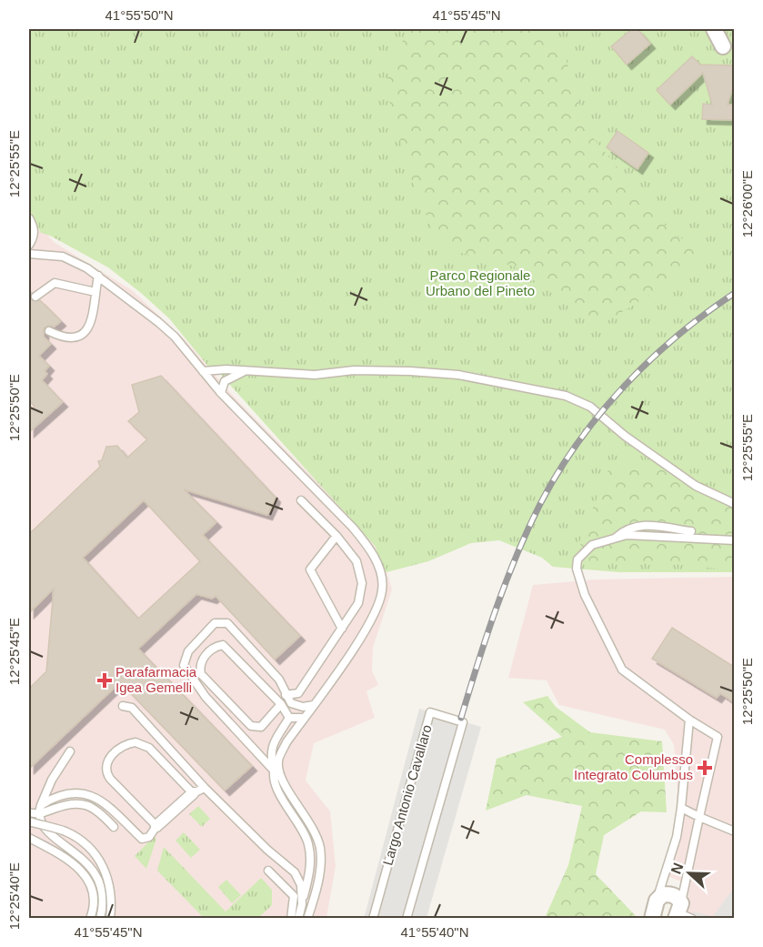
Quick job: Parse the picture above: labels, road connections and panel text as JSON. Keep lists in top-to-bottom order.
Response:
{
  "streets": {
    "lane": ["Largo Antonio Cavallaro"]
  },
  "parks": ["Parco Regionale Urbano del Pineto"],
  "places": {
    "health": ["Parafarmacia Igea Gemelli", "Complesso Integrato Columbus"]
  },
  "north": "left",
  "coordinates": [
    "41°55'50\"N",
    "41°55'45\"N",
    "12°25'55\"E",
    "12°26'00\"E",
    "12°25'50\"E",
    "12°25'45\"E",
    "12°25'40\"E",
    "41°55'40\"N"
  ]
}
